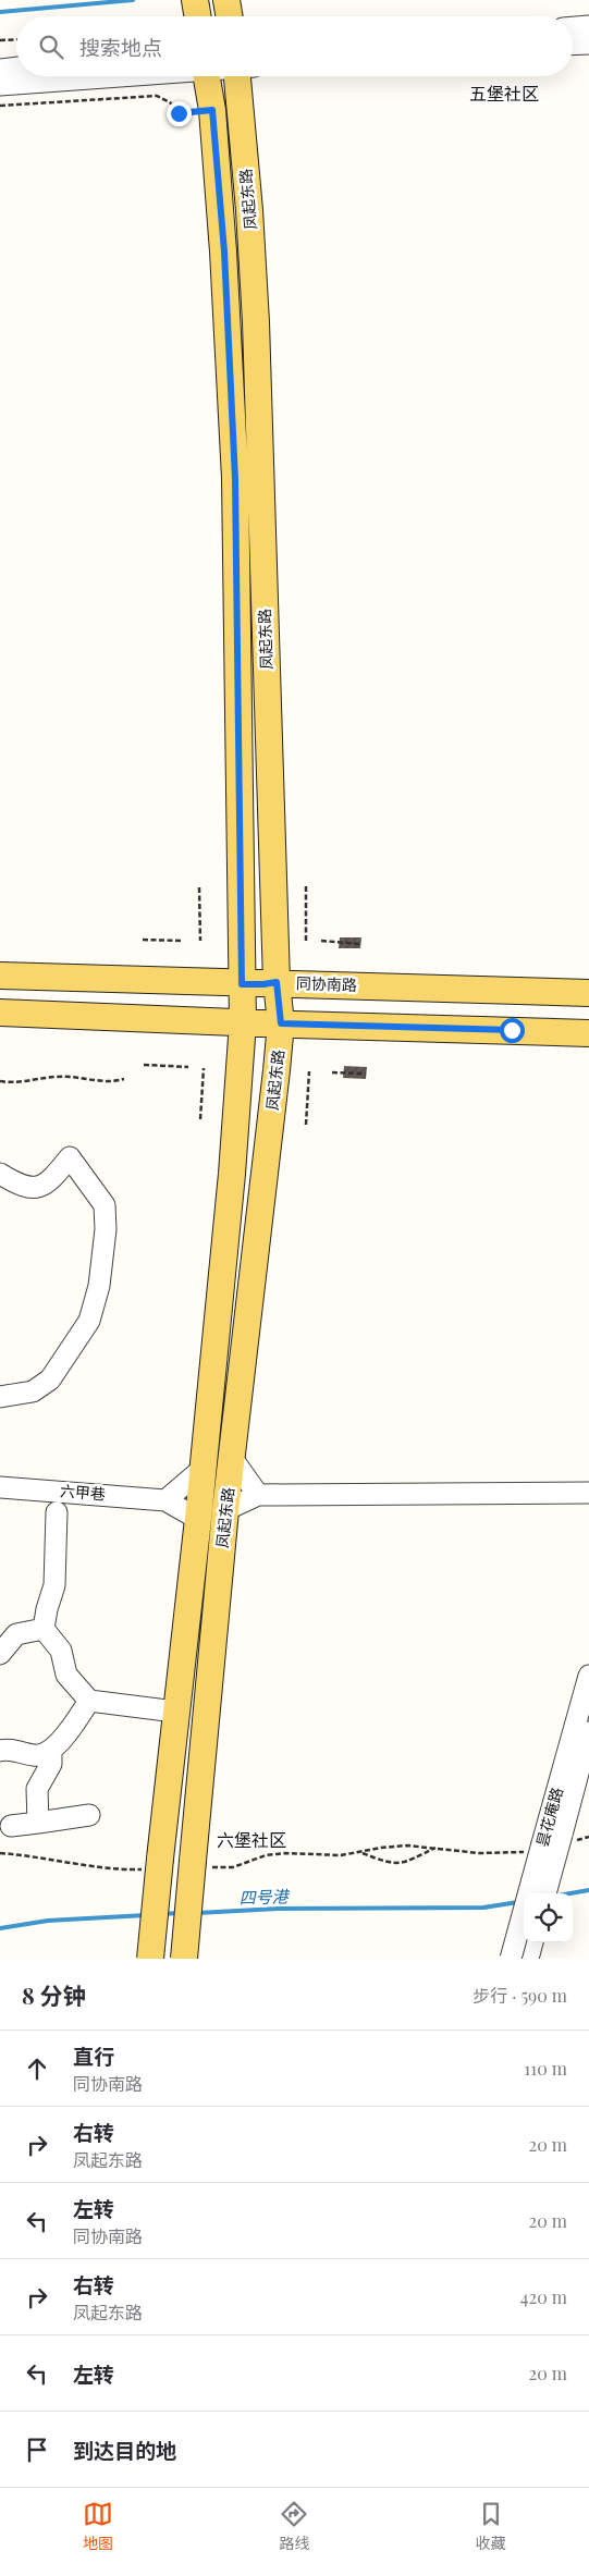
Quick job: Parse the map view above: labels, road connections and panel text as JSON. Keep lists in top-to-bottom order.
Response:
{
  "streets": {
    "main road": ["凤起东路", "同协南路"],
    "street": ["六甲巷", "昙花庵路"]
  },
  "crossings": [
    ["凤起东路", "同协南路"],
    ["凤起东路", "六甲巷"]
  ],
  "districts": ["五堡社区", "六堡社区"],
  "water": ["四号港"],
  "page": {
    "search": "搜索地点",
    "heading": ["8 分钟", "步行 · 590 m"],
    "list": [
      ["直行", "同协南路", "110 m"],
      ["右转", "凤起东路", "20 m"],
      ["左转", "同协南路", "20 m"],
      ["右转", "凤起东路", "420 m"],
      ["左转", "20 m"],
      "到达目的地"
    ],
    "nav": ["地图", "路线", "收藏"]
  }
}
